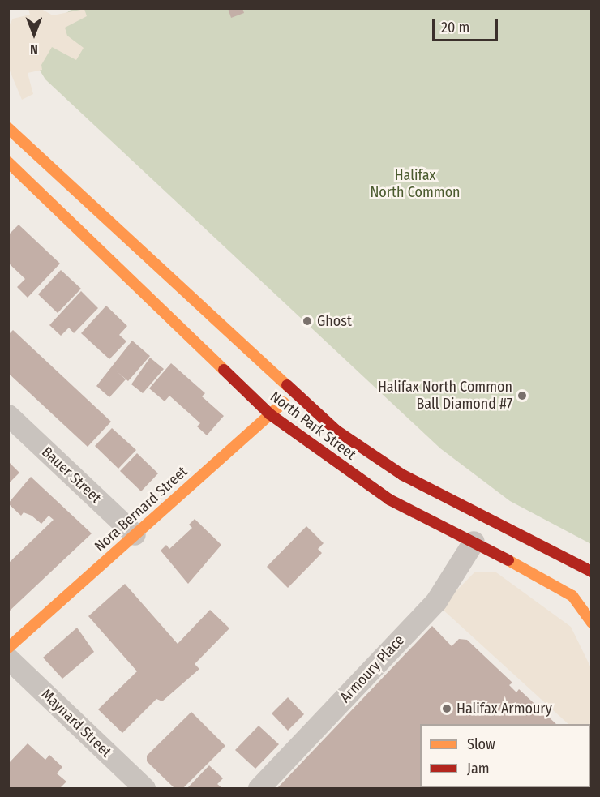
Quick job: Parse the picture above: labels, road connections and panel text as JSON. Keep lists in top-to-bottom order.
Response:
{
  "streets": {
    "main road": ["North Park Street", "Nora Bernard Street"],
    "street": ["Bauer Street", "Armoury Place", "Maynard Street"]
  },
  "crossings": [
    ["North Park Street", "Nora Bernard Street"],
    ["North Park Street", "Armoury Place"],
    ["Bauer Street", "Nora Bernard Street"]
  ],
  "parks": ["Halifax North Common"],
  "places": ["Ghost", "Halifax North Common Ball Diamond #7", "Halifax Armoury"],
  "legend": ["Slow", "Jam"],
  "scale_bar": "20 m",
  "north": "bottom"
}
